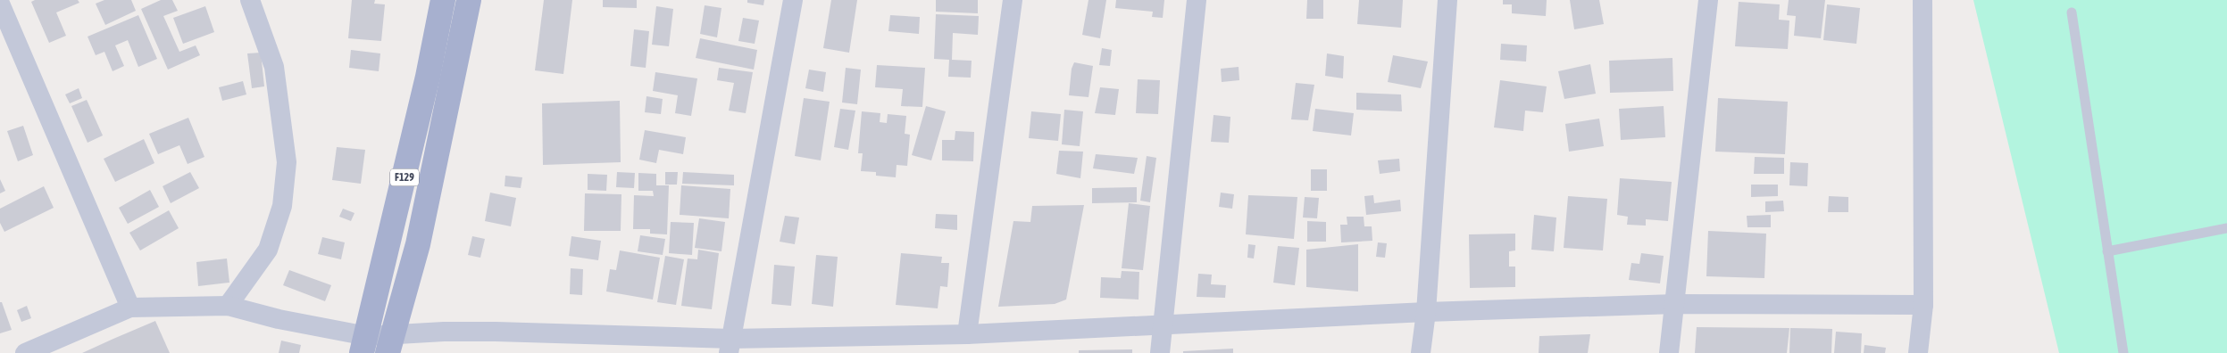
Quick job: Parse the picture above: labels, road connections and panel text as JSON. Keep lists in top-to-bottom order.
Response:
{
  "streets": {
    "main road": ["F129"]
  }
}
